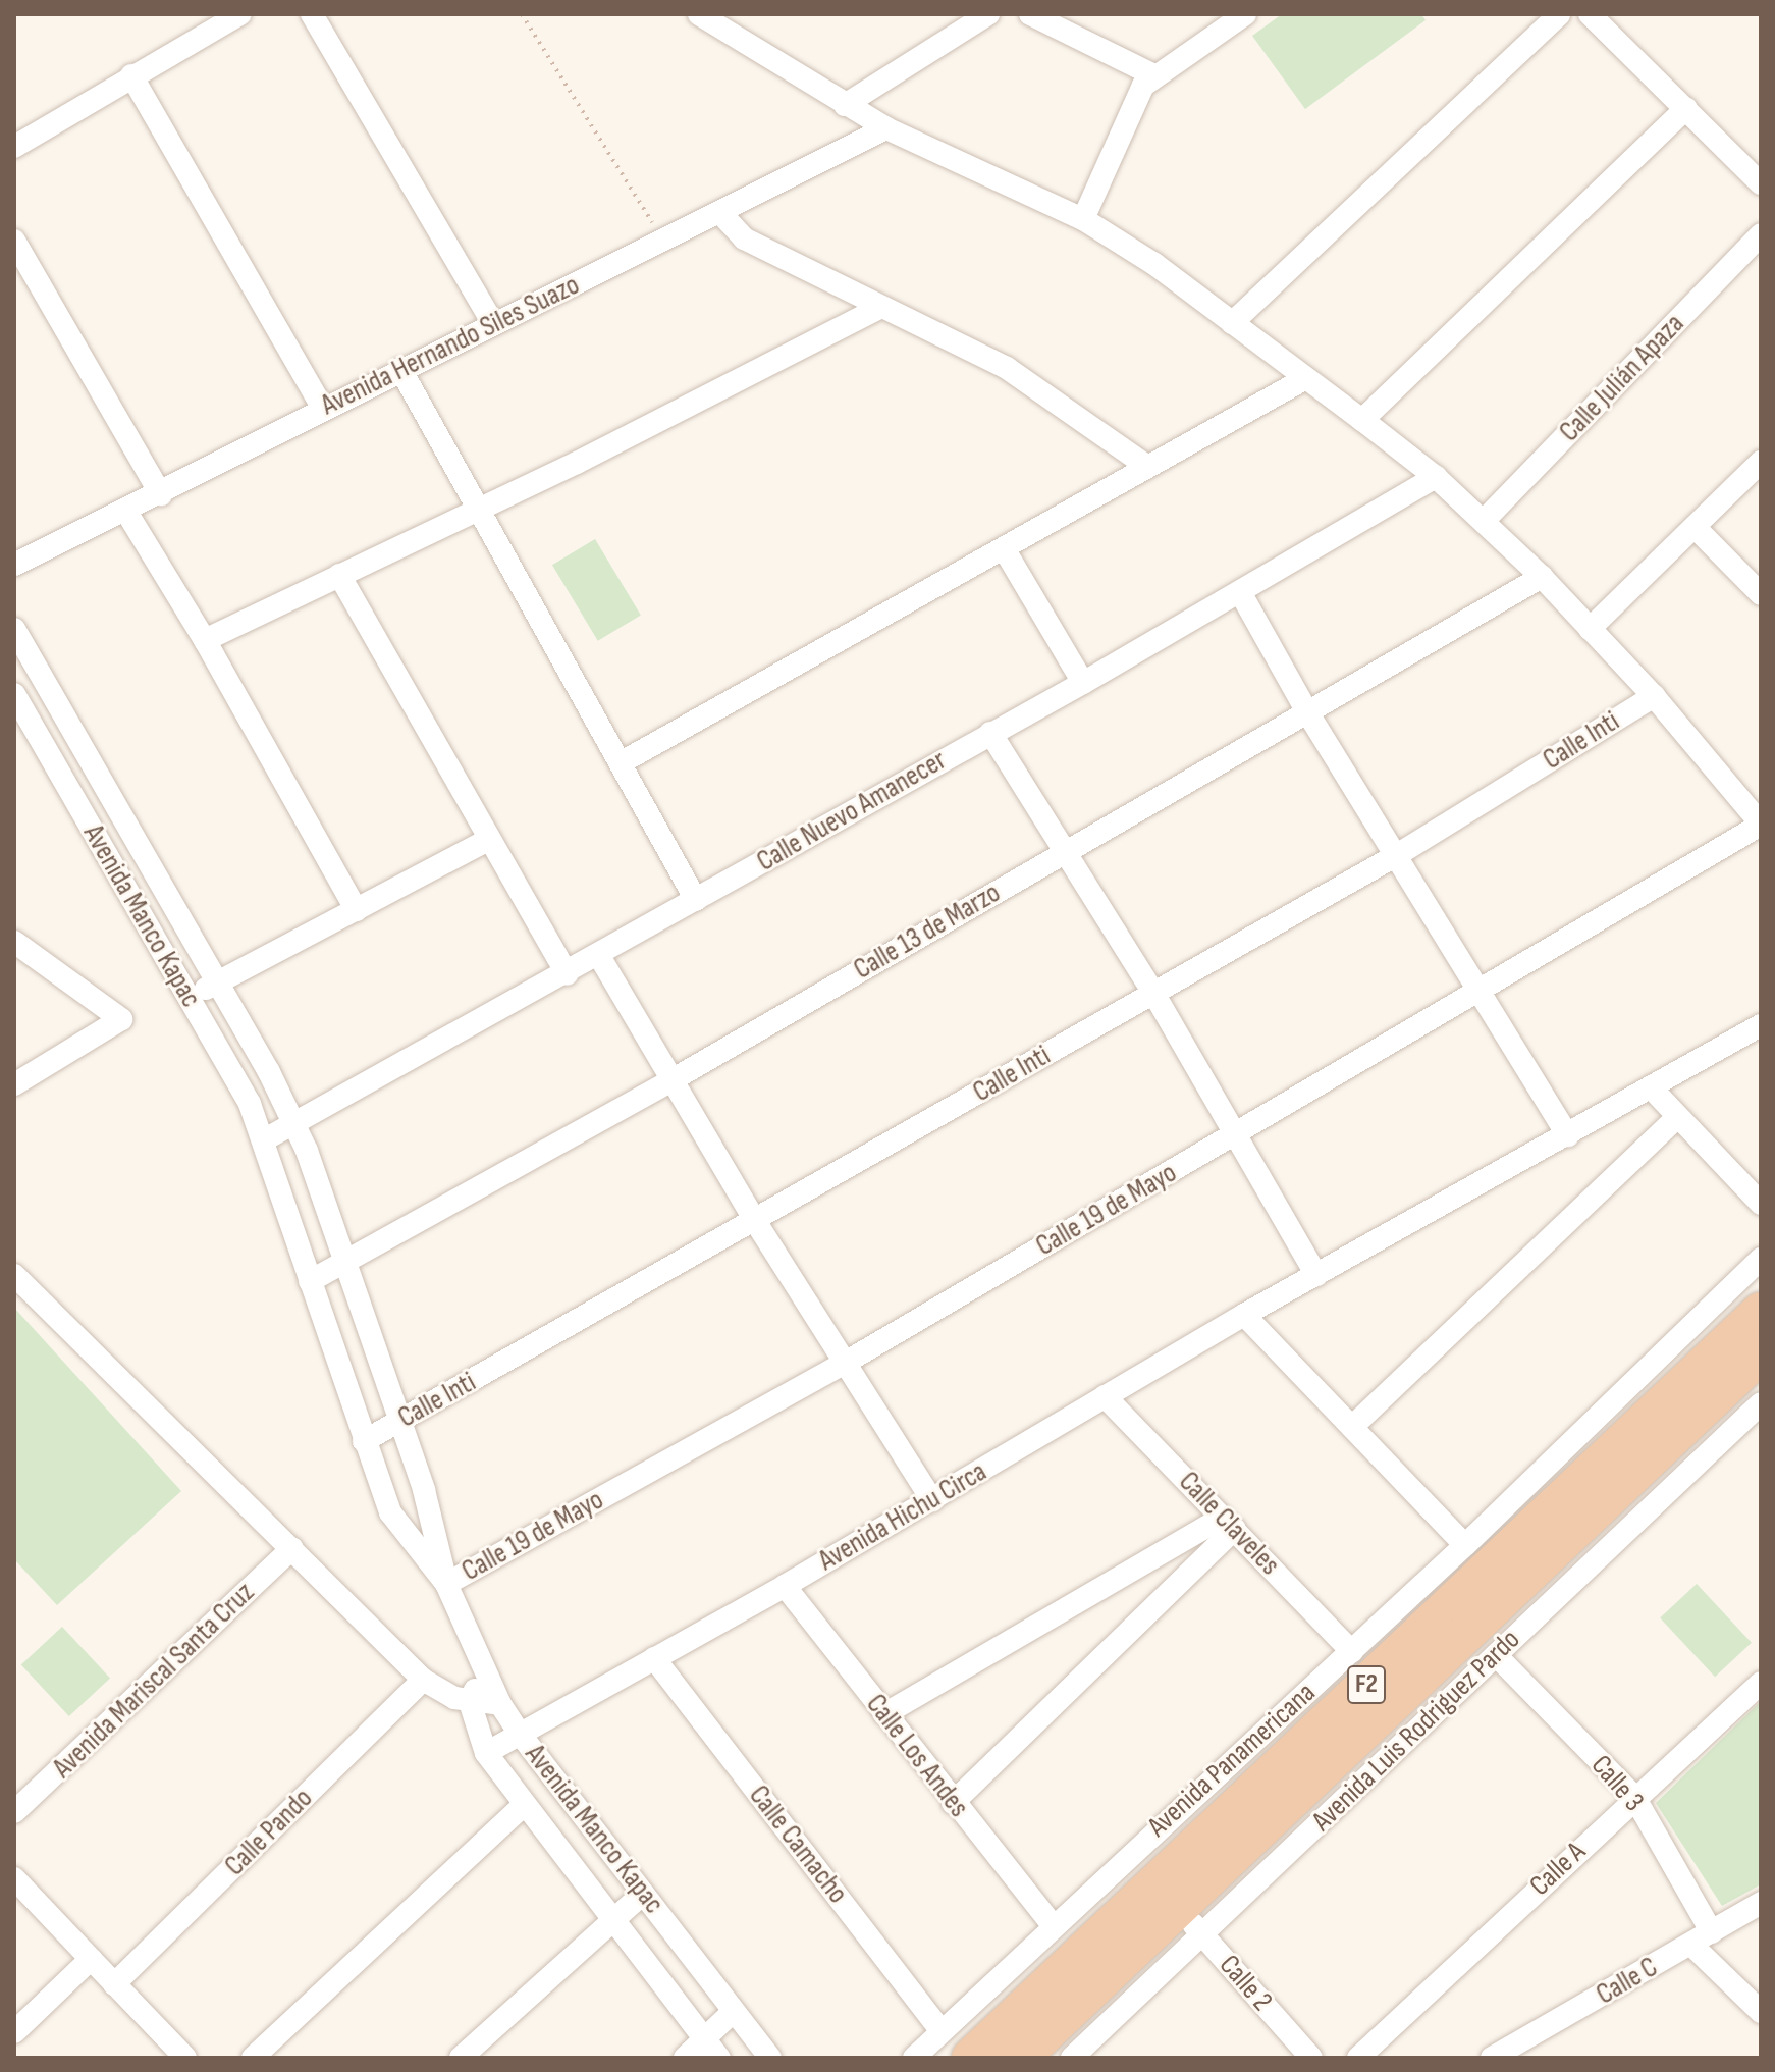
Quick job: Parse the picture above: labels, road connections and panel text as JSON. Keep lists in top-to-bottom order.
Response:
{
  "streets": {
    "highway": ["F2", "Avenida Panamericana"],
    "street": [
      "Avenida Hernando Siles Suazo",
      "Calle Julián Apaza",
      "Calle Inti",
      "Calle Nuevo Amanecer",
      "Avenida Manco Kapac",
      "Calle 13 de Marzo",
      "Calle 19 de Mayo",
      "Avenida Hichu Circa",
      "Calle Claveles",
      "Avenida Mariscal Santa Cruz",
      "Avenida Luis Rodriguez Pardo",
      "Calle Los Andes",
      "Calle 3",
      "Calle Pando",
      "Calle Camacho",
      "Calle A",
      "Calle C",
      "Calle 2"
    ]
  },
  "crossings": [
    ["Calle Inti", "Avenida Manco Kapac"],
    ["Calle Nuevo Amanecer", "Avenida Manco Kapac"],
    ["Avenida Manco Kapac", "Calle 13 de Marzo"],
    ["Avenida Manco Kapac", "Calle 19 de Mayo"],
    ["Avenida Manco Kapac", "Avenida Hichu Circa"],
    ["Avenida Hichu Circa", "Calle Claveles"],
    ["Avenida Hichu Circa", "Calle Los Andes"],
    ["Avenida Hichu Circa", "Calle Camacho"],
    ["Calle Claveles", "Avenida Panamericana"],
    ["F2", "Avenida Luis Rodriguez Pardo"],
    ["F2", "Calle 2"],
    ["Avenida Luis Rodriguez Pardo", "Calle 3"],
    ["Avenida Luis Rodriguez Pardo", "Calle 2"],
    ["Calle Los Andes", "Avenida Panamericana"],
    ["Avenida Panamericana", "Calle Camacho"],
    ["Calle 3", "Calle A"],
    ["Calle 3", "Calle C"]
  ]
}
